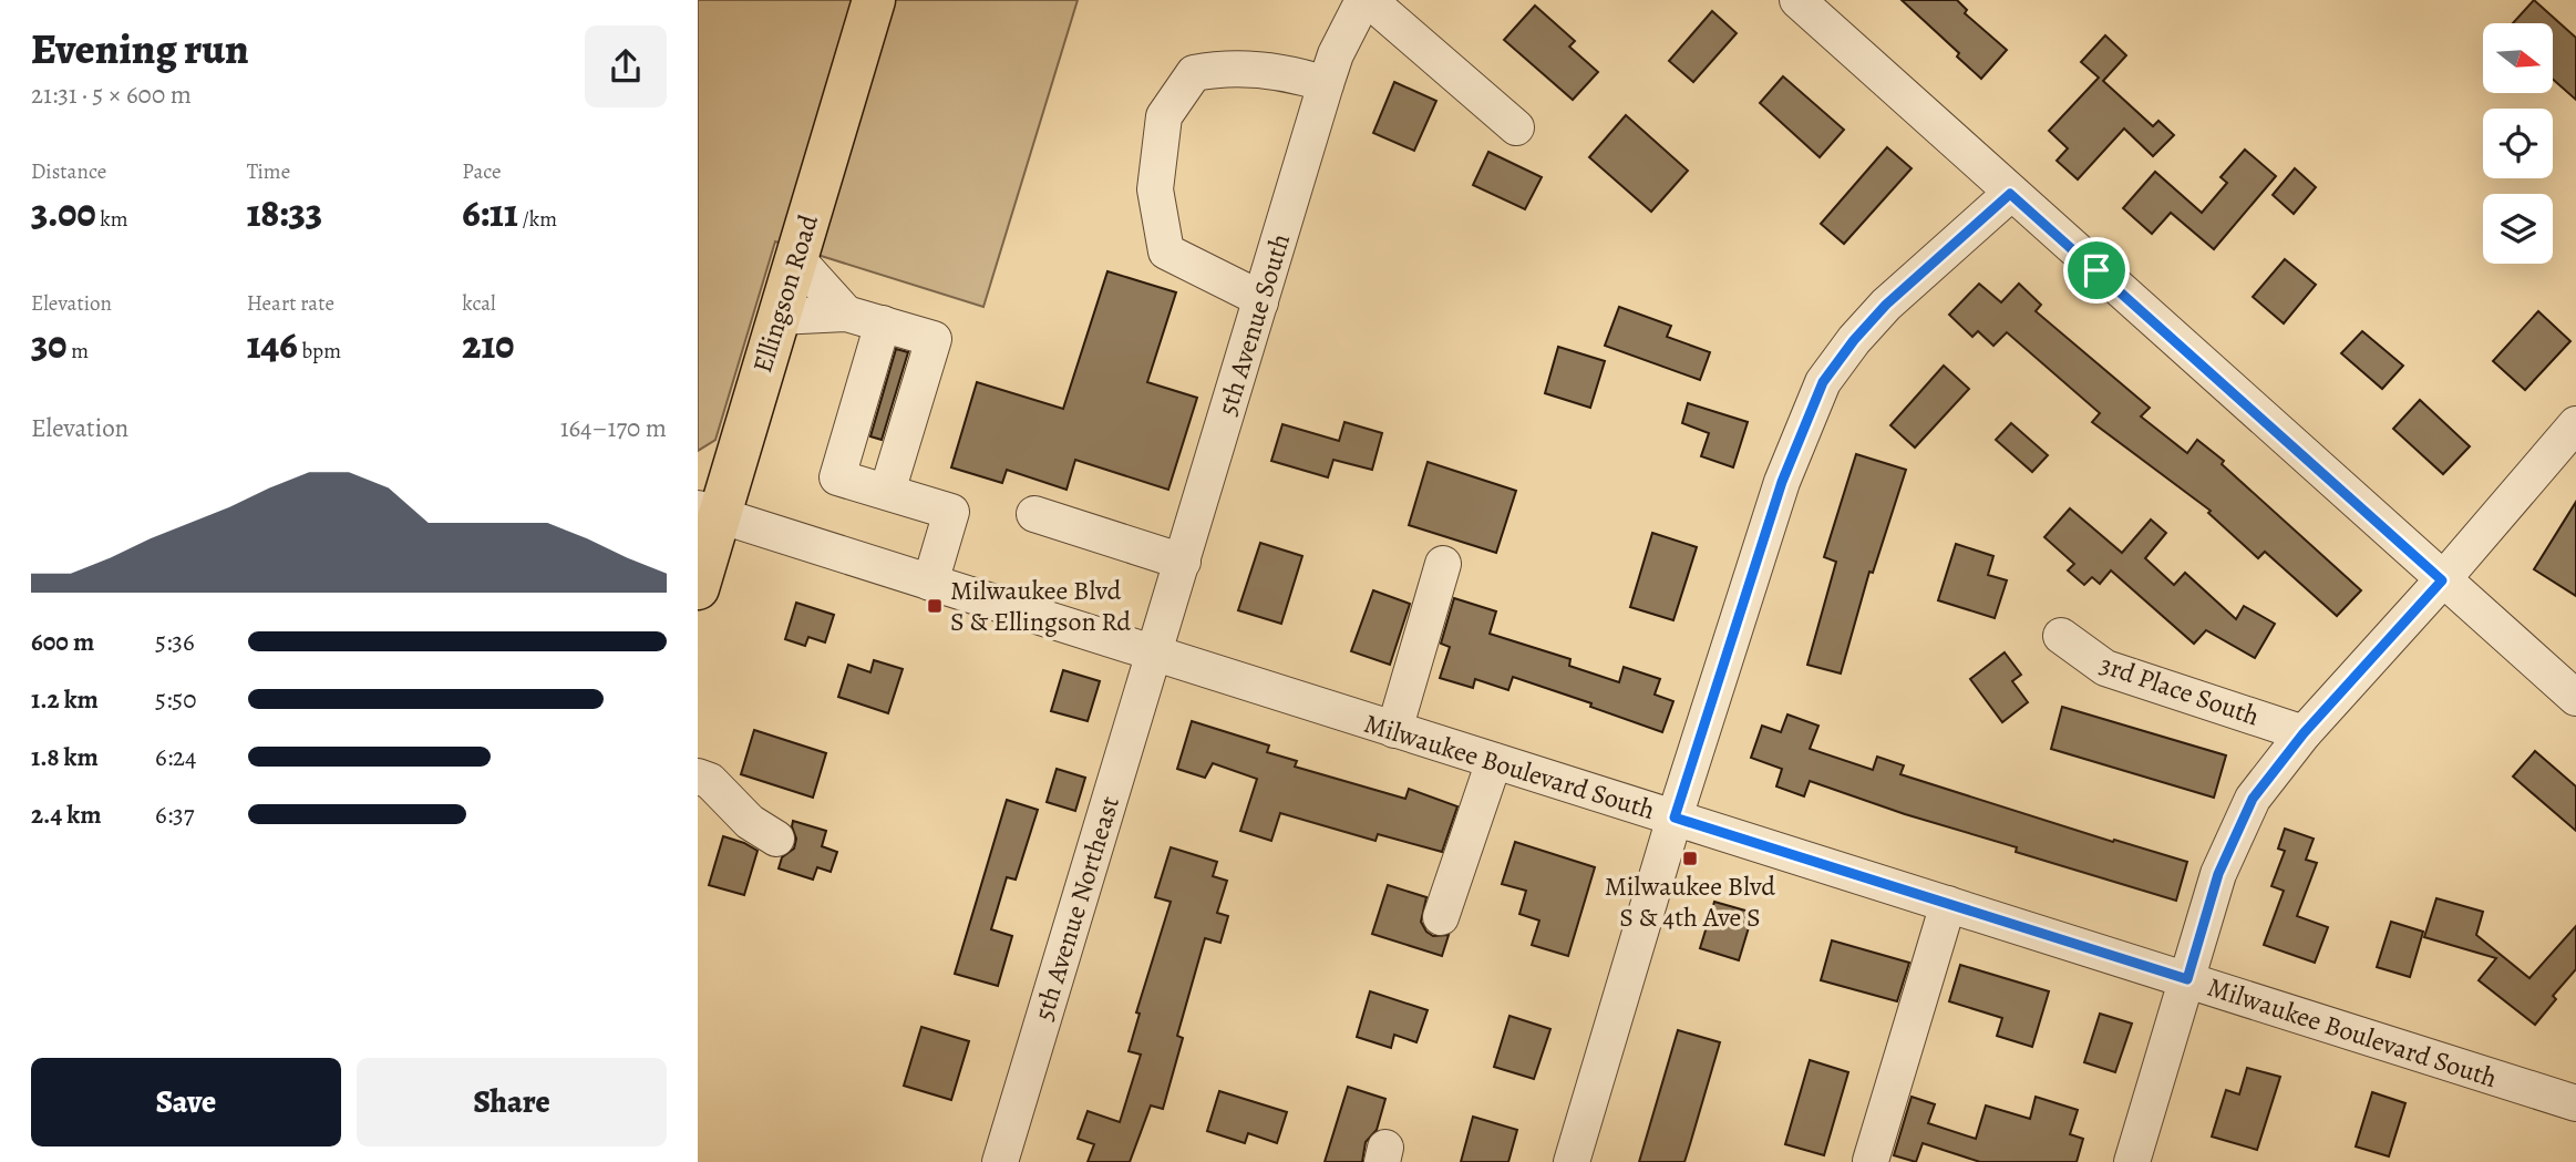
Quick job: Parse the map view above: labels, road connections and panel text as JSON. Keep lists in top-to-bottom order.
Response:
{
  "streets": {
    "main road": ["Ellingson Road"],
    "street": [
      "5th Avenue South",
      "3rd Place South",
      "Milwaukee Boulevard South",
      "5th Avenue Northeast"
    ]
  },
  "crossings": [
    ["Ellingson Road", "Milwaukee Boulevard South"],
    ["5th Avenue South", "Milwaukee Boulevard South"],
    ["5th Avenue South", "5th Avenue Northeast"],
    ["Milwaukee Boulevard South", "5th Avenue Northeast"]
  ],
  "places": {
    "transit": ["Milwaukee Blvd S & Ellingson Rd", "Milwaukee Blvd S & 4th Ave S"]
  },
  "north": "right",
  "page": {
    "heading": ["Evening run", "21:31 · 5 × 600 m"],
    "stats": [
      ["Distance", "3.00 km"],
      ["Time", "18:33"],
      ["Pace", "6:11 /km"],
      ["Elevation", "30 m"],
      ["Heart rate", "146 bpm"],
      ["kcal", "210"]
    ],
    "chart": ["Elevation", "164–170 m"],
    "list": [
      {
        "name": "600 m",
        "note": "5:36"
      },
      {
        "name": "1.2 km",
        "note": "5:50"
      },
      {
        "name": "1.8 km",
        "note": "6:24"
      },
      {
        "name": "2.4 km",
        "note": "6:37"
      }
    ],
    "buttons": ["Save", "Share"]
  }
}
